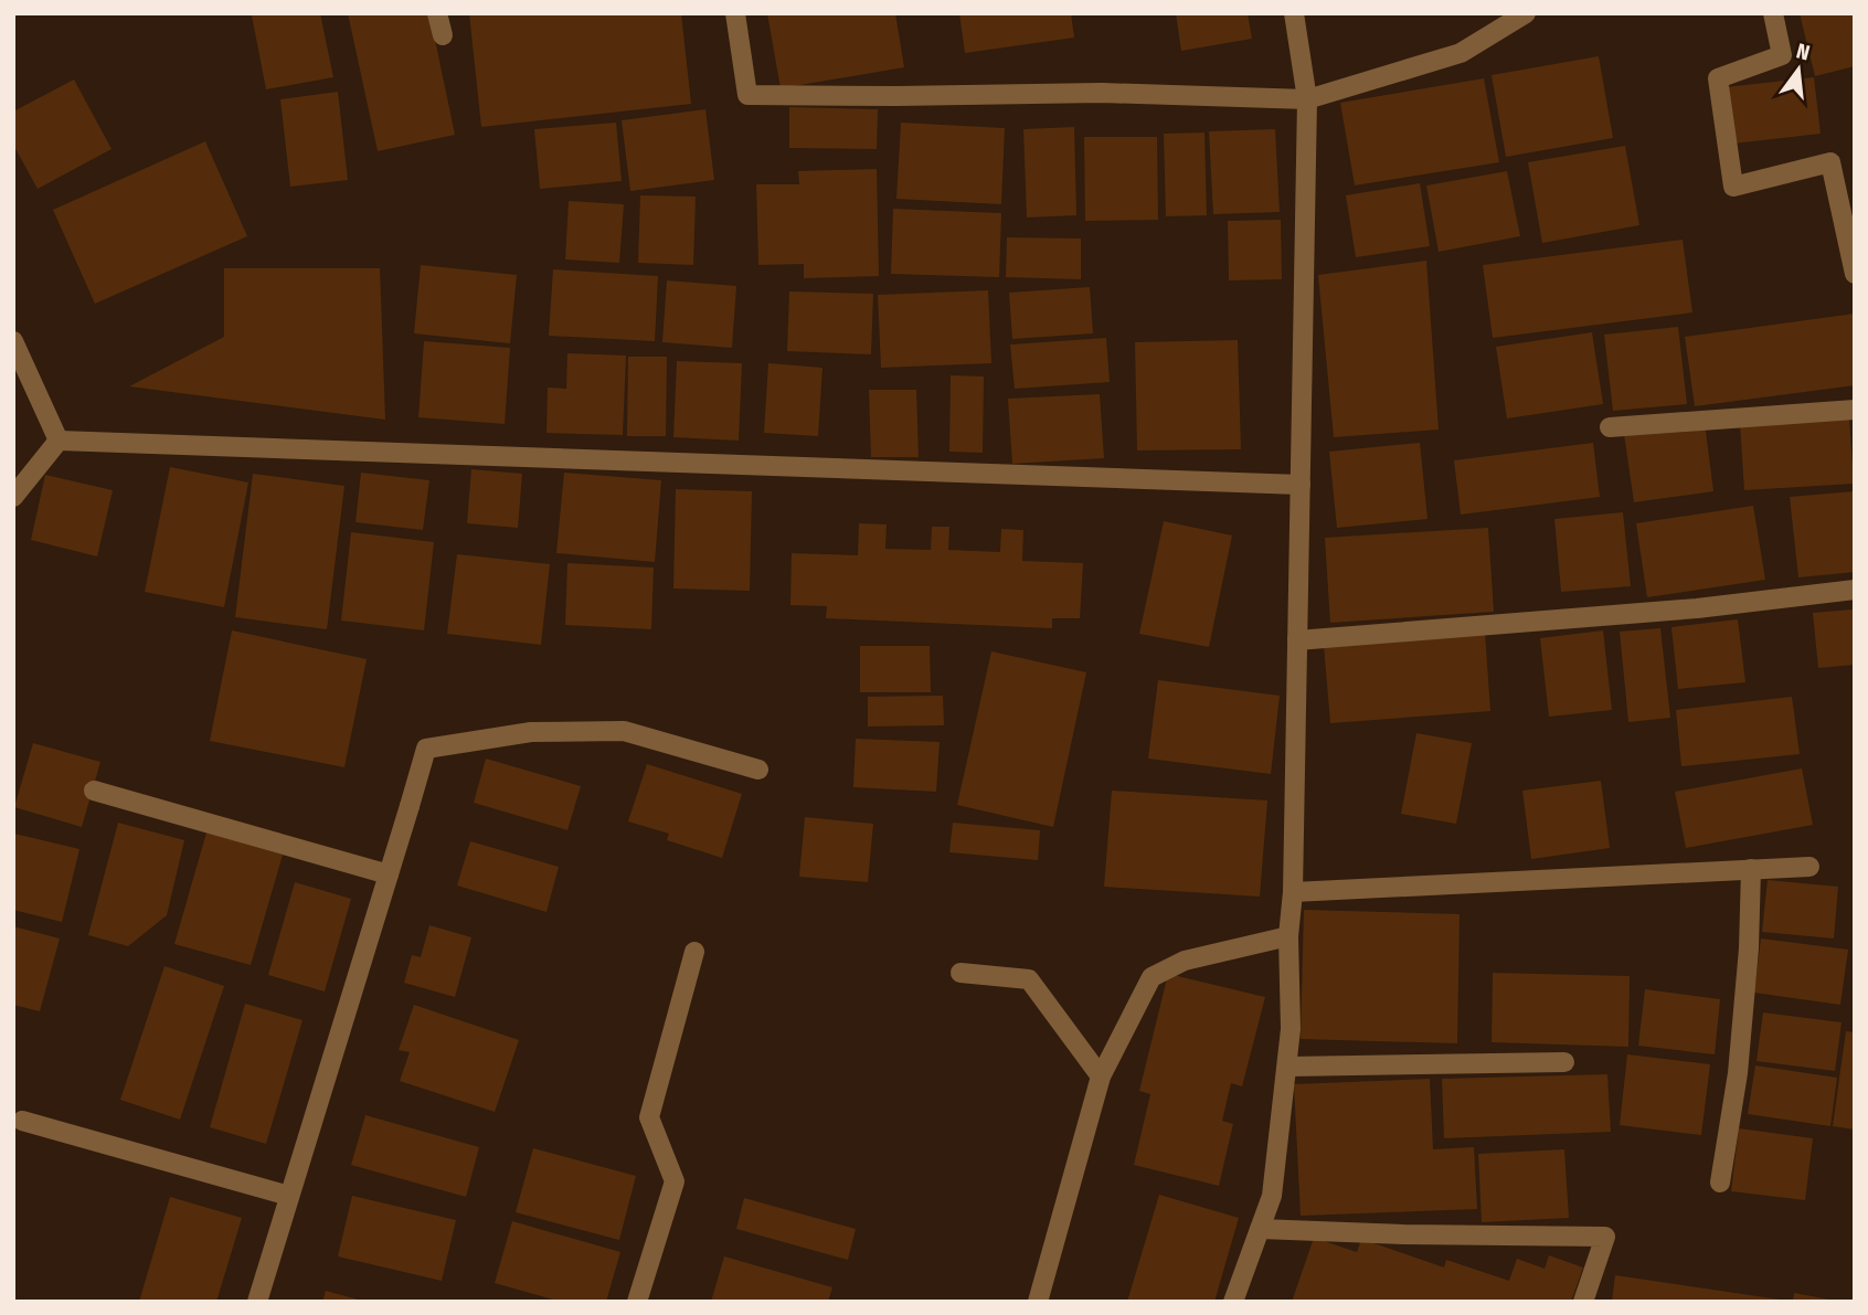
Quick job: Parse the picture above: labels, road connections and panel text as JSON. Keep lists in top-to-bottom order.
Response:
{
  "north": "top"
}
